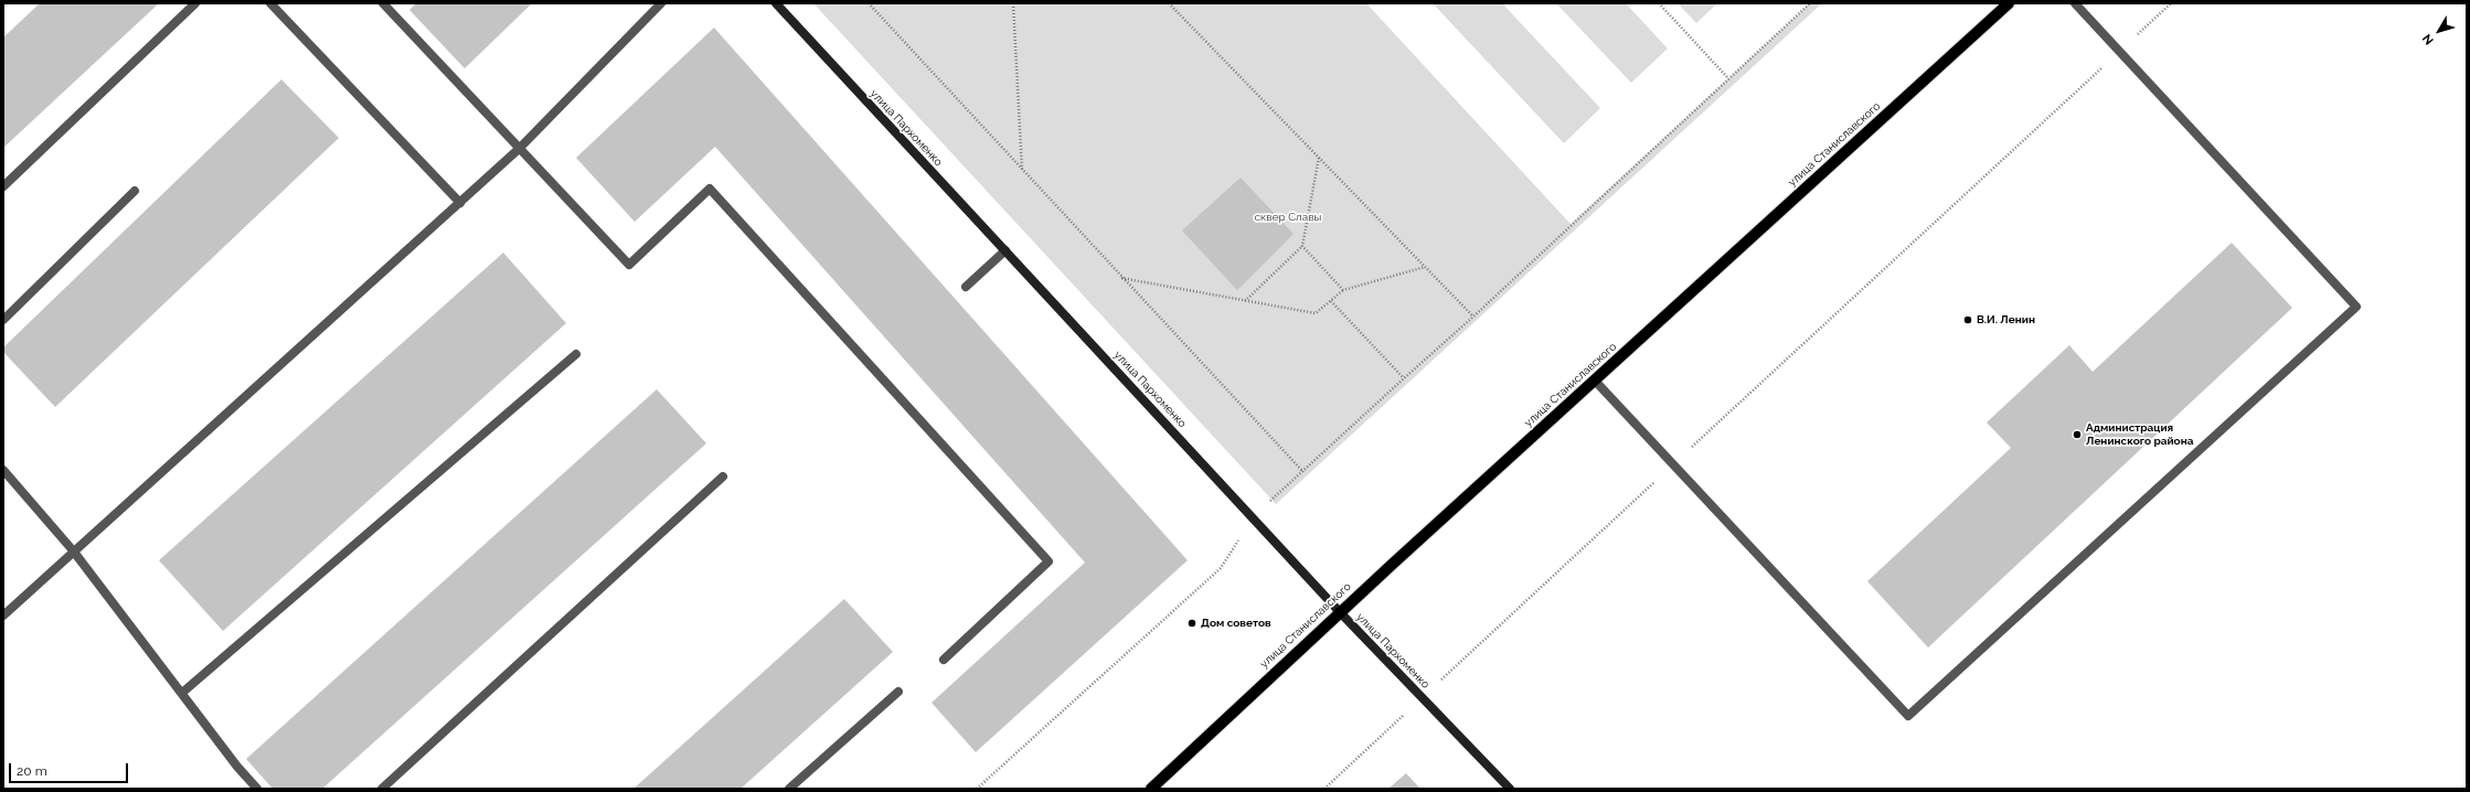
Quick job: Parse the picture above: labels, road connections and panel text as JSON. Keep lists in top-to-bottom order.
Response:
{
  "streets": {
    "main road": ["улица Станиславского"],
    "street": ["улица Пархоменко"]
  },
  "crossings": [
    ["улица Пархоменко", "улица Станиславского"]
  ],
  "parks": ["сквер Славы"],
  "places": ["В.И. Ленин", "Администрация Ленинского района", "Дом советов"],
  "scale_bar": "20 m",
  "north": "bottom left"
}
